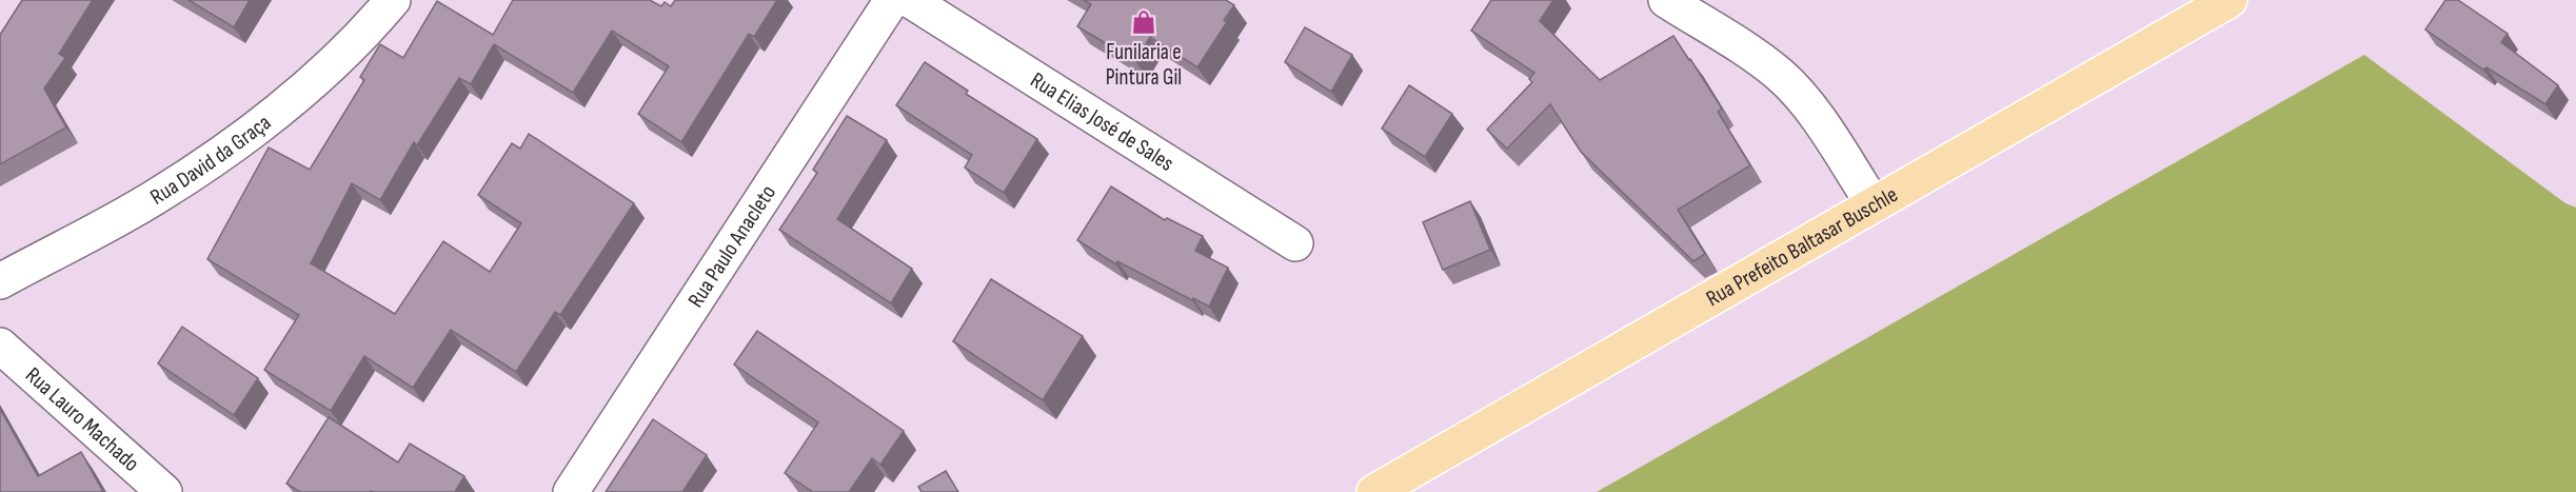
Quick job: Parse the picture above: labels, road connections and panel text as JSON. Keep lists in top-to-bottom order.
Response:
{
  "streets": {
    "main road": ["Rua Prefeito Baltasar Buschle"],
    "street": [
      "Rua Elias José de Sales",
      "Rua David da Graça",
      "Rua Paulo Anacleto",
      "Rua Lauro Machado"
    ]
  },
  "places": {
    "shop": ["Funilaria e Pintura Gil"]
  }
}
